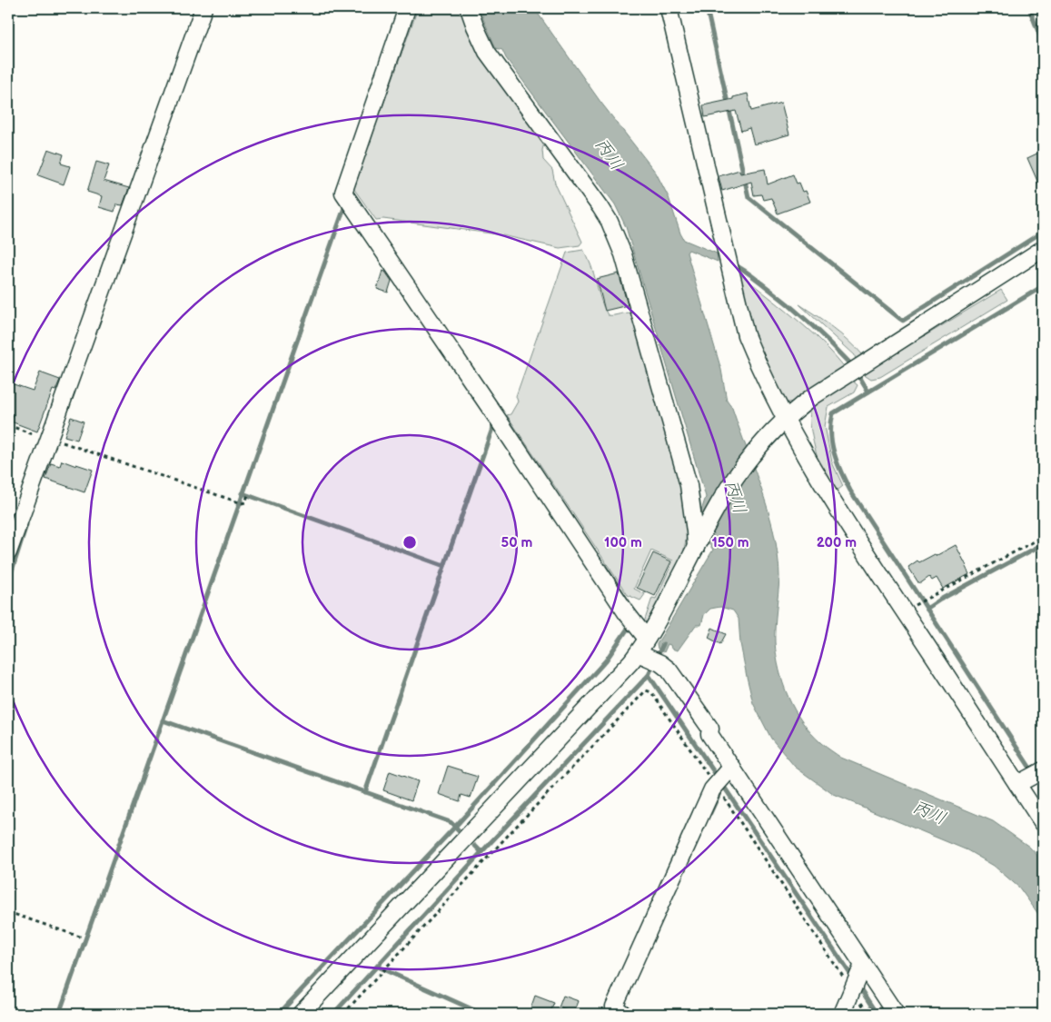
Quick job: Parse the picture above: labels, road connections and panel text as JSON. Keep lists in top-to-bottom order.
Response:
{
  "water": ["丙川"],
  "rings": [
    "50 m",
    "100 m",
    "150 m",
    "200 m"
  ]
}
